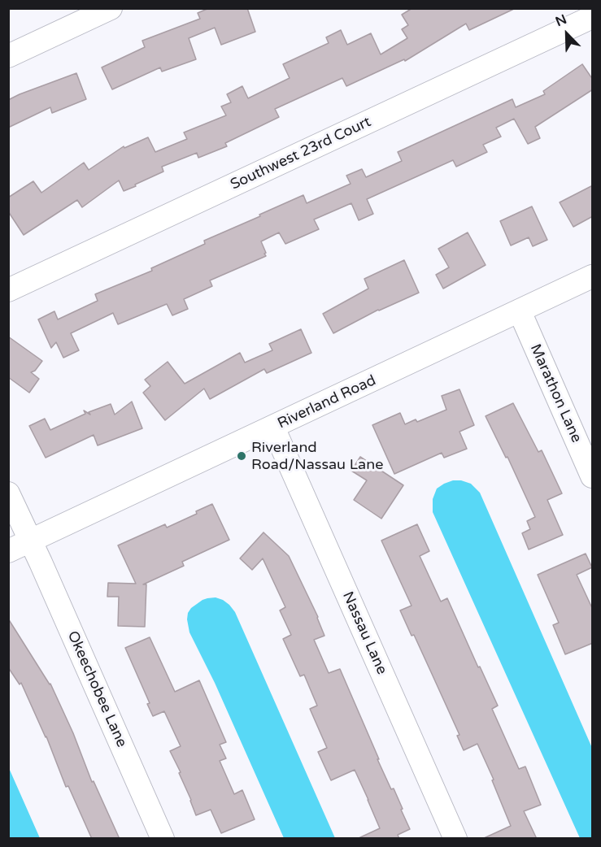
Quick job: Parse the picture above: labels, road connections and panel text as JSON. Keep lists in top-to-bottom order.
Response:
{
  "streets": {
    "street": [
      "Southwest 23rd Court",
      "Marathon Lane",
      "Riverland Road",
      "Nassau Lane",
      "Okeechobee Lane"
    ]
  },
  "crossings": [
    ["Marathon Lane", "Riverland Road"],
    ["Riverland Road", "Nassau Lane"],
    ["Riverland Road", "Okeechobee Lane"]
  ],
  "places": ["Riverland Road/Nassau Lane"],
  "north": "top left"
}
